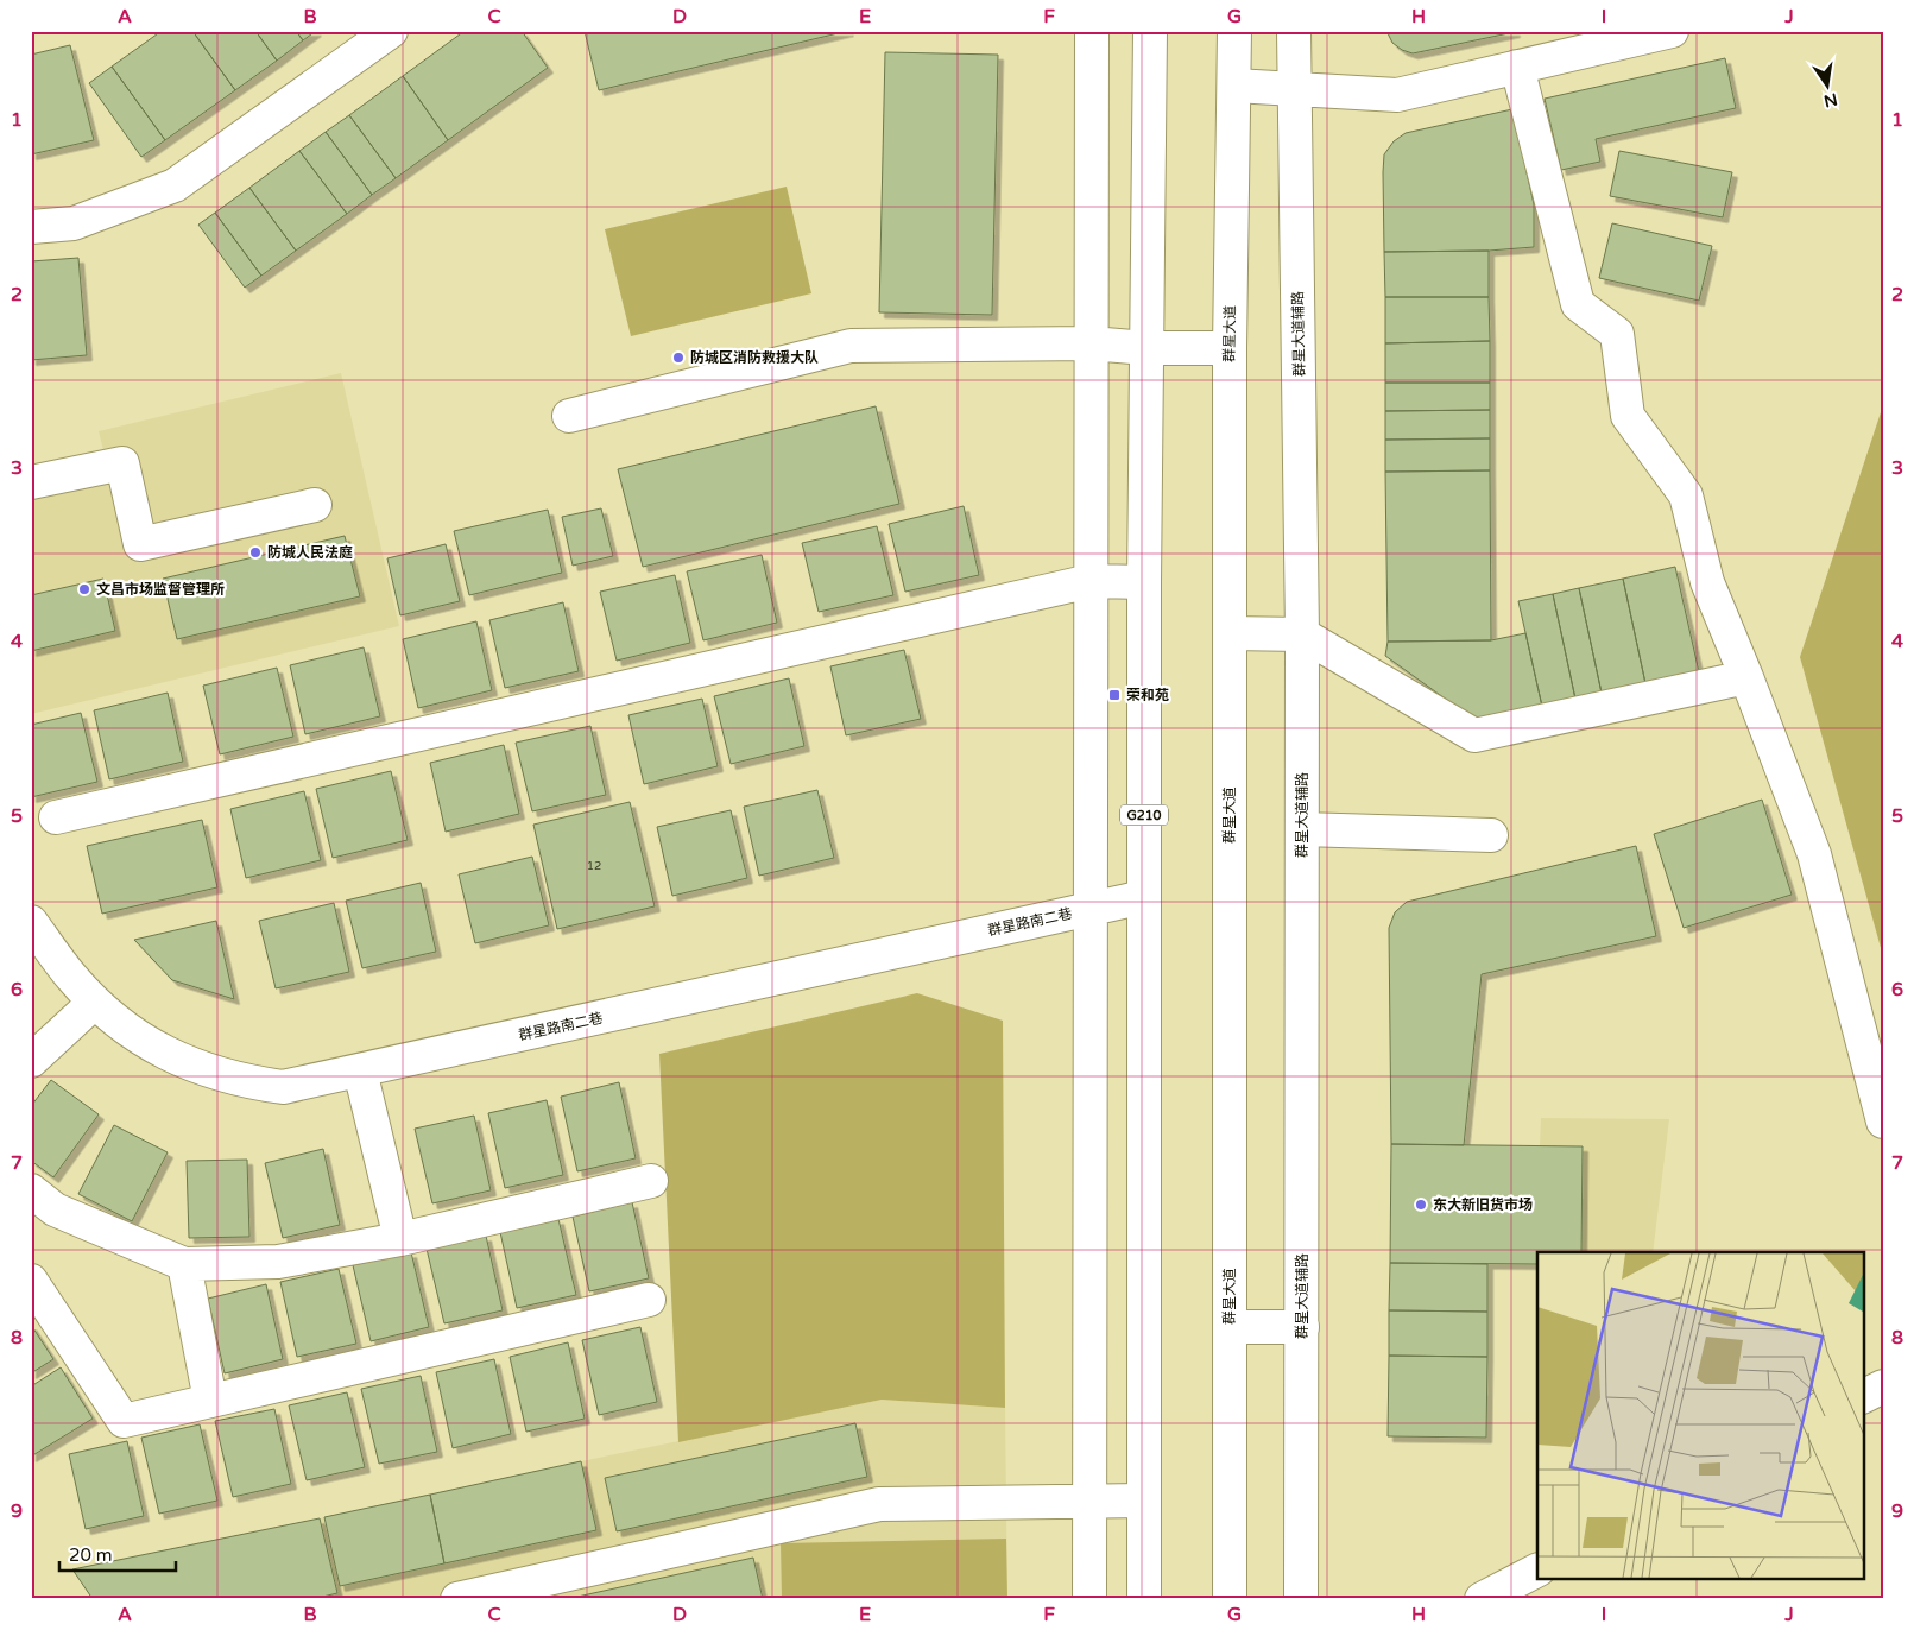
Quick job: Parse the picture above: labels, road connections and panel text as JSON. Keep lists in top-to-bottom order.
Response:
{
  "streets": {
    "main road": [
      "群星大道",
      "群星大道辅路",
      "G210",
      "群星路南二巷"
    ]
  },
  "crossings": [
    ["G210", "群星路南二巷"]
  ],
  "places": {
    "other": [
      "防城区消防救援大队",
      "防城人民法庭",
      "文昌市场监督管理所",
      "东大新旧货市场"
    ],
    "transit": ["荣和苑"]
  },
  "house_numbers": ["12"],
  "scale_bar": "20 m",
  "north": "bottom",
  "grid": {
    "columns": [
      "A",
      "B",
      "C",
      "D",
      "E",
      "F",
      "G",
      "H",
      "I",
      "J"
    ],
    "rows": [
      "1",
      "2",
      "3",
      "4",
      "5",
      "6",
      "7",
      "8",
      "9"
    ]
  }
}
